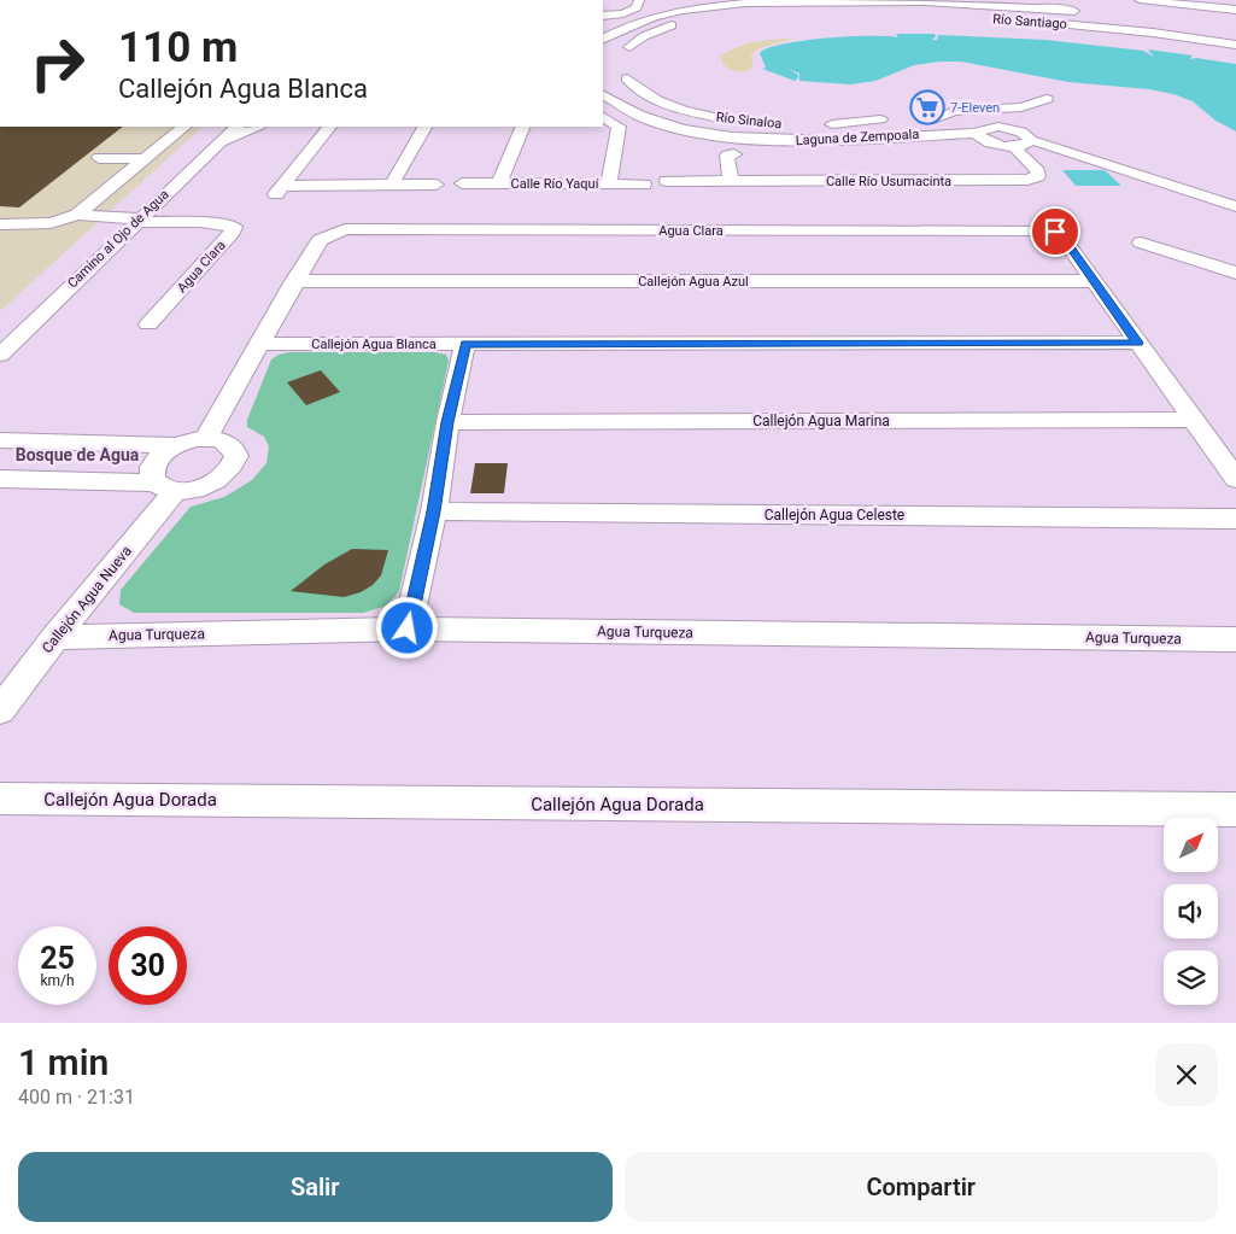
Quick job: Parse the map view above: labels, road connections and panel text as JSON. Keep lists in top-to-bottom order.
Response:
{
  "streets": {
    "street": [
      "Río Santiago",
      "Río Sinaloa",
      "Laguna de Zempoala",
      "Calle Río Usumacinta",
      "Calle Río Yaquí",
      "Agua Clara",
      "Camino al Ojo de Agua",
      "Callejón Agua Azul",
      "Callejón Agua Blanca",
      "Callejón Agua Marina",
      "Callejón Agua Celeste",
      "Callejón Agua Nueva",
      "Agua Turqueza",
      "Callejón Agua Dorada"
    ]
  },
  "crossings": [
    ["Laguna de Zempoala", "Calle Río Yaquí"],
    ["Agua Clara", "Camino al Ojo de Agua"],
    ["Agua Clara", "Callejón Agua Azul"],
    ["Callejón Agua Nueva", "Agua Turqueza"]
  ],
  "districts": ["Bosque de Agua"],
  "places": {
    "supermarket": ["7-Eleven"]
  },
  "north": "top right",
  "page": {
    "turn": ["110 m", "Callejón Agua Blanca"],
    "speed": "25 km/h",
    "limit": "30",
    "heading": ["1 min", "400 m · 21:31"],
    "buttons": ["Salir", "Compartir"]
  }
}
